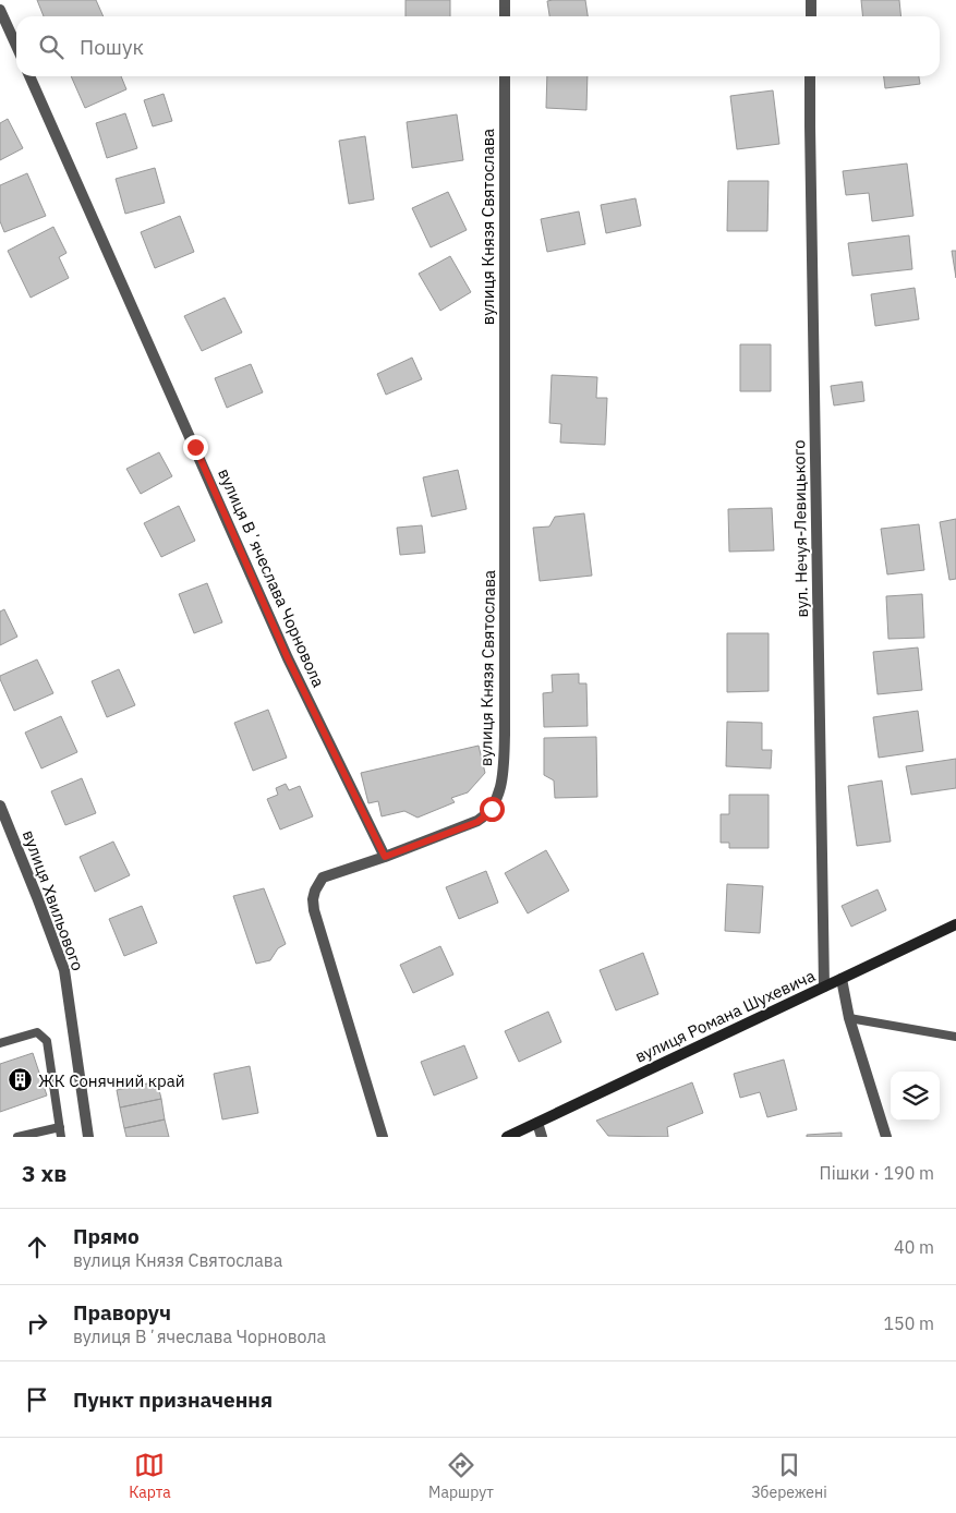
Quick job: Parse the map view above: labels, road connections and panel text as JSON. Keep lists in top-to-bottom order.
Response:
{
  "streets": {
    "main road": ["вулиця Романа Шухевича"],
    "street": [
      "вулиця Князя Святослава",
      "вул. Нечуя-Левицького",
      "вулиця Вʼячеслава Чорновола",
      "вулиця Хвильового"
    ]
  },
  "crossings": [
    ["вулиця Князя Святослава", "вулиця Вʼячеслава Чорновола"],
    ["вул. Нечуя-Левицького", "вулиця Романа Шухевича"]
  ],
  "places": {
    "building": ["ЖК Сонячний край"]
  },
  "page": {
    "search": "Пошук",
    "heading": ["3 хв", "Пішки · 190 m"],
    "list": [
      ["Прямо", "вулиця Князя Святослава", "40 m"],
      ["Праворуч", "вулиця Вʼячеслава Чорновола", "150 m"],
      "Пункт призначення"
    ],
    "nav": ["Карта", "Маршрут", "Збережені"]
  }
}
